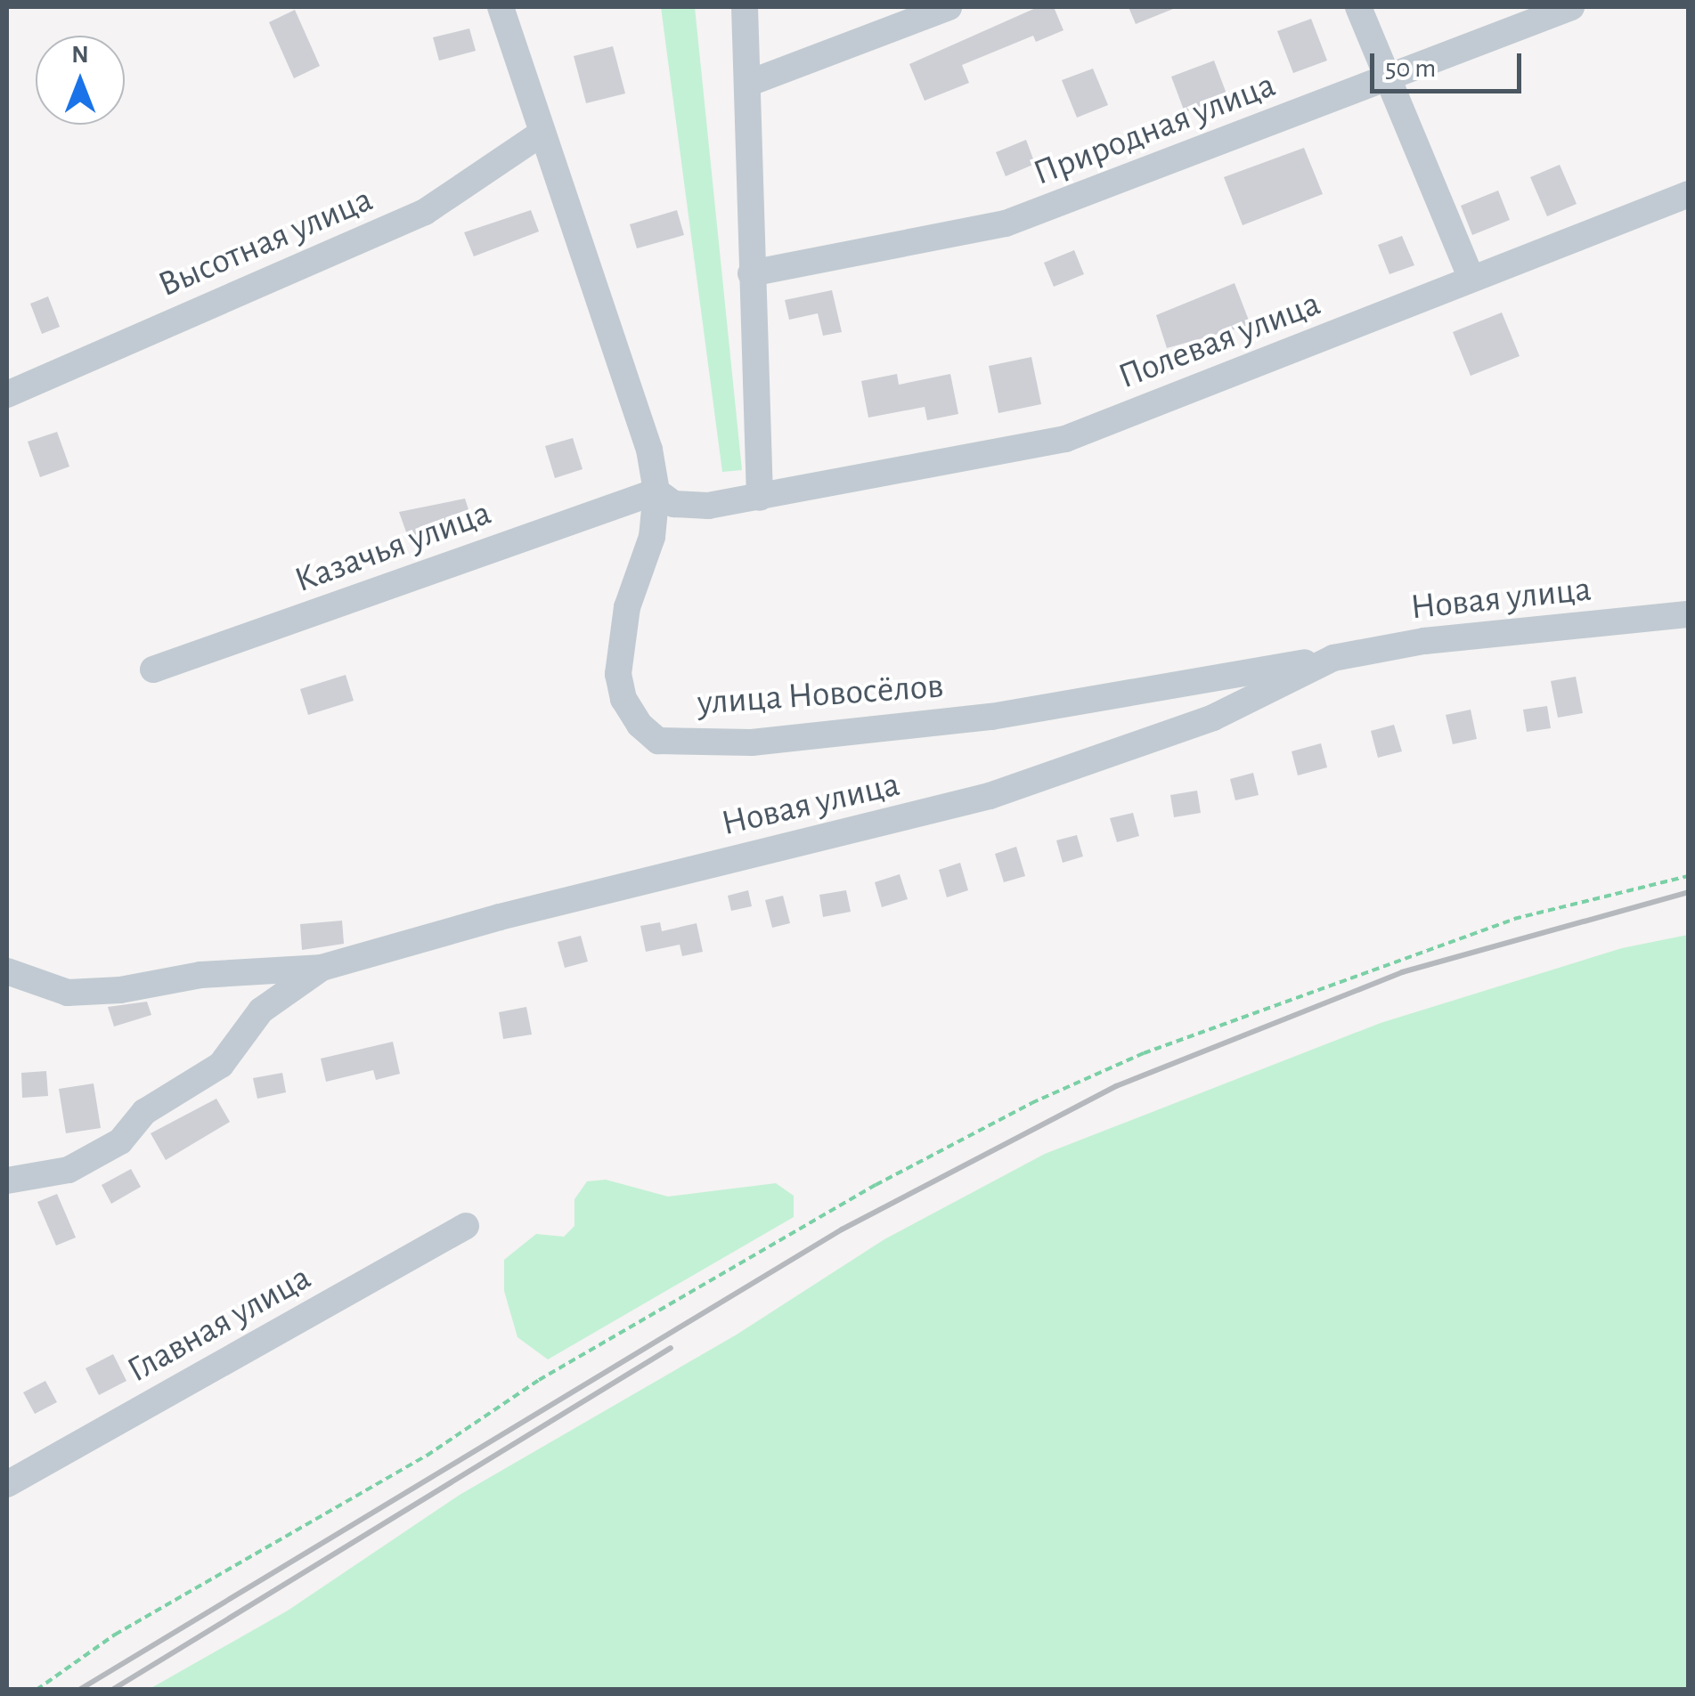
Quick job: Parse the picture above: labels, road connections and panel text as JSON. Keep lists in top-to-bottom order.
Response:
{
  "streets": {
    "street": [
      "Природная улица",
      "Высотная улица",
      "Полевая улица",
      "Казачья улица",
      "Новая улица",
      "улица Новосёлов",
      "Главная улица"
    ]
  },
  "crossings": [
    ["Высотная улица", "улица Новосёлов"],
    ["Полевая улица", "Казачья улица"],
    ["Полевая улица", "улица Новосёлов"],
    ["Казачья улица", "улица Новосёлов"],
    ["Новая улица", "улица Новосёлов"]
  ],
  "scale_bar": "50 m",
  "north": "top"
}
